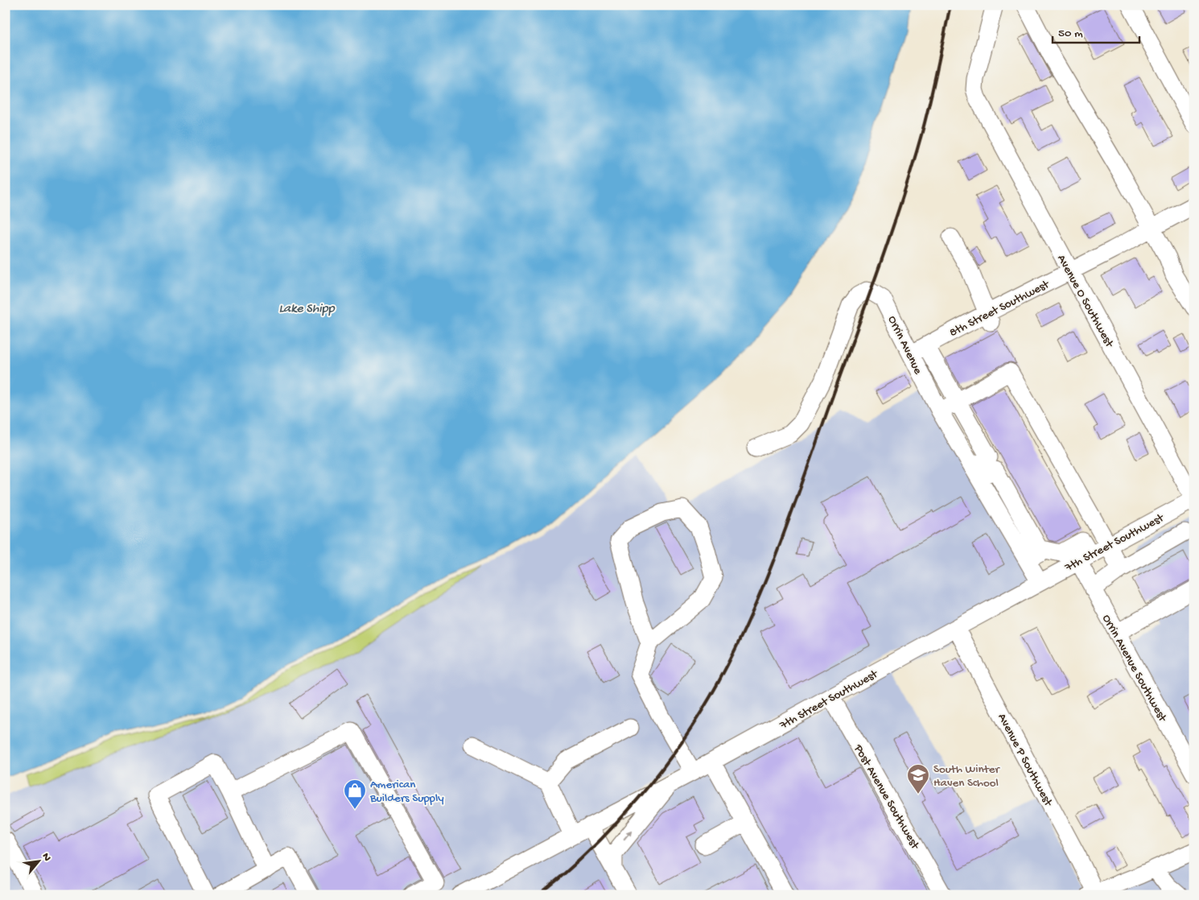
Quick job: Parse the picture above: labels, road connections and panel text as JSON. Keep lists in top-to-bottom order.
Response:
{
  "streets": {
    "street": [
      "Avenue O Southwest",
      "8th Street Southwest",
      "Orrin Avenue",
      "7th Street Southwest",
      "Orrin Avenue Southwest",
      "Avenue P Southwest",
      "Post Avenue Southwest"
    ]
  },
  "crossings": [
    ["Avenue O Southwest", "8th Street Southwest"],
    ["8th Street Southwest", "Orrin Avenue"],
    ["Orrin Avenue", "7th Street Southwest"],
    ["Orrin Avenue", "Orrin Avenue Southwest"],
    ["7th Street Southwest", "Orrin Avenue Southwest"],
    ["7th Street Southwest", "Avenue P Southwest"],
    ["7th Street Southwest", "Post Avenue Southwest"]
  ],
  "water": ["Lake Shipp"],
  "places": {
    "school or university": ["South Winter Haven School"],
    "shop": ["American Builders Supply"]
  },
  "scale_bar": "50 m",
  "north": "top right"
}
